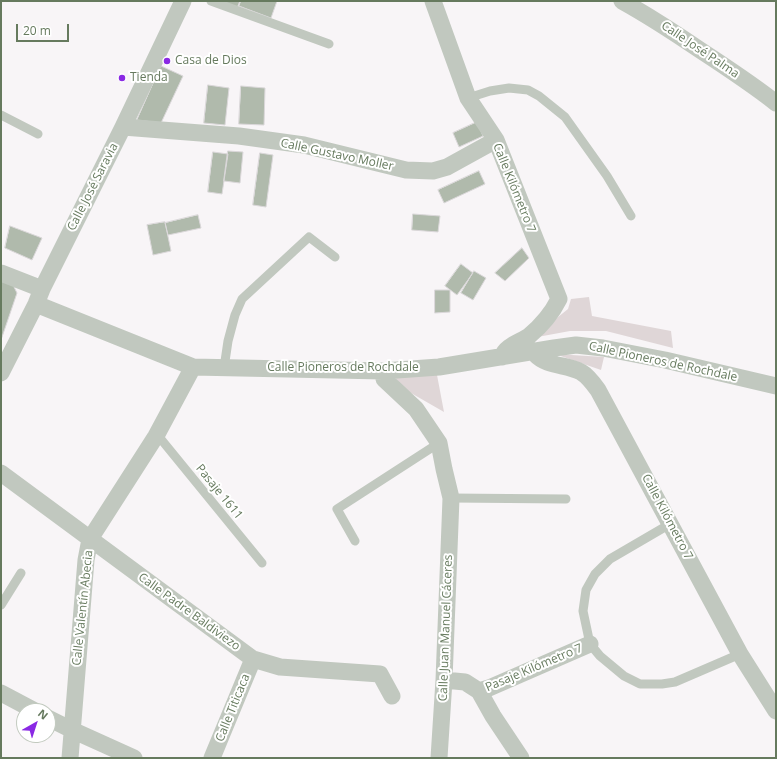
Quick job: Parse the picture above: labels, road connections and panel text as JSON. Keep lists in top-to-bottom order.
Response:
{
  "streets": {
    "street": [
      "Calle José Palma",
      "Calle Gustavo Moller",
      "Calle José Saravia",
      "Calle Kilómetro 7",
      "Calle Pioneros de Rochdale",
      "Calle Valentín Abecia",
      "Calle Padre Baldiviezo",
      "Calle Juan Manuel Cáceres",
      "Pasaje Kilómetro 7",
      "Calle Titicaca"
    ],
    "lane": ["Pasaje 1611"]
  },
  "crossings": [
    ["Calle Gustavo Moller", "Calle José Saravia"],
    ["Calle Gustavo Moller", "Calle Kilómetro 7"],
    ["Calle José Saravia", "Calle Pioneros de Rochdale"],
    ["Calle Kilómetro 7", "Calle Pioneros de Rochdale"],
    ["Calle Kilómetro 7", "Pasaje Kilómetro 7"],
    ["Calle Pioneros de Rochdale", "Calle Valentín Abecia"],
    ["Calle Pioneros de Rochdale", "Calle Juan Manuel Cáceres"],
    ["Pasaje 1611", "Calle Valentín Abecia"],
    ["Calle Valentín Abecia", "Calle Padre Baldiviezo"],
    ["Calle Padre Baldiviezo", "Calle Titicaca"]
  ],
  "places": ["Casa de Dios", "Tienda"],
  "scale_bar": "20 m",
  "north": "top right"
}
